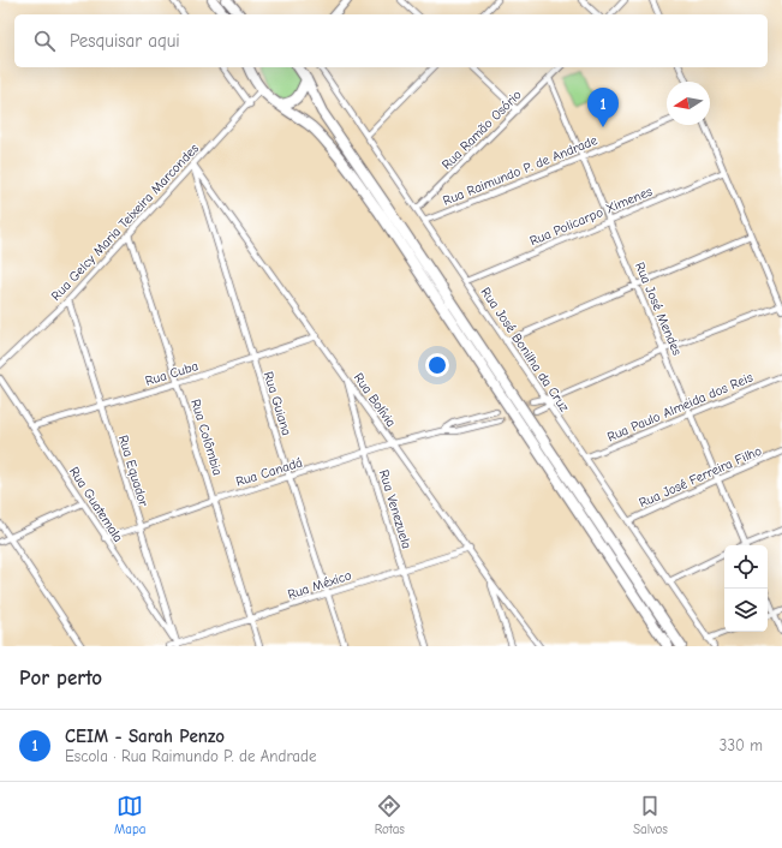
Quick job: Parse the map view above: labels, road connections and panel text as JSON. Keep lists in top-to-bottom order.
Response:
{
  "streets": {
    "street": [
      "Rua Ramão Osório",
      "Rua Raimundo P. de Andrade",
      "Rua Policarpo Ximenes",
      "Rua Gelcy Maria Teixeira Marcondes",
      "Rua José Mendes",
      "Rua José Bonilha da Cruz",
      "Rua Cuba",
      "Rua Bolívia",
      "Rua Guiana",
      "Rua Paulo Almeida dos Reis",
      "Rua Colômbia",
      "Rua Equador",
      "Rua Canadá",
      "Rua José Ferreira Filho",
      "Rua Guatemala",
      "Rua Venezuela",
      "Rua México"
    ]
  },
  "crossings": [
    ["Rua Ramão Osório", "Rua José Mendes"],
    ["Rua Ramão Osório", "Rua José Bonilha da Cruz"],
    ["Rua Raimundo P. de Andrade", "Rua José Mendes"],
    ["Rua Raimundo P. de Andrade", "Rua José Bonilha da Cruz"],
    ["Rua Policarpo Ximenes", "Rua José Mendes"],
    ["Rua Policarpo Ximenes", "Rua José Bonilha da Cruz"],
    ["Rua Gelcy Maria Teixeira Marcondes", "Rua Bolívia"],
    ["Rua Gelcy Maria Teixeira Marcondes", "Rua Guiana"],
    ["Rua Gelcy Maria Teixeira Marcondes", "Rua Colômbia"],
    ["Rua Gelcy Maria Teixeira Marcondes", "Rua Equador"],
    ["Rua José Mendes", "Rua Paulo Almeida dos Reis"],
    ["Rua José Mendes", "Rua José Ferreira Filho"],
    ["Rua José Bonilha da Cruz", "Rua Paulo Almeida dos Reis"],
    ["Rua José Bonilha da Cruz", "Rua José Ferreira Filho"],
    ["Rua Cuba", "Rua Bolívia"],
    ["Rua Cuba", "Rua Guiana"],
    ["Rua Cuba", "Rua Colômbia"],
    ["Rua Cuba", "Rua Equador"],
    ["Rua Cuba", "Rua Guatemala"],
    ["Rua Bolívia", "Rua Guiana"],
    ["Rua Bolívia", "Rua Canadá"],
    ["Rua Bolívia", "Rua Venezuela"],
    ["Rua Bolívia", "Rua México"],
    ["Rua Guiana", "Rua Canadá"],
    ["Rua Guiana", "Rua México"],
    ["Rua Colômbia", "Rua Canadá"],
    ["Rua Colômbia", "Rua México"],
    ["Rua Equador", "Rua Canadá"],
    ["Rua Equador", "Rua Guatemala"],
    ["Rua Equador", "Rua México"],
    ["Rua Canadá", "Rua Guatemala"],
    ["Rua Canadá", "Rua Venezuela"],
    ["Rua Guatemala", "Rua México"],
    ["Rua Venezuela", "Rua México"]
  ],
  "north": "left",
  "page": {
    "search": "Pesquisar aqui",
    "pins": "1",
    "heading": "Por perto",
    "list": [
      {
        "mark": "1",
        "name": "CEIM - Sarah Penzo",
        "note": "Escola · Rua Raimundo P. de Andrade",
        "value": "330 m"
      }
    ],
    "nav": ["Mapa", "Rotas", "Salvos"]
  }
}
